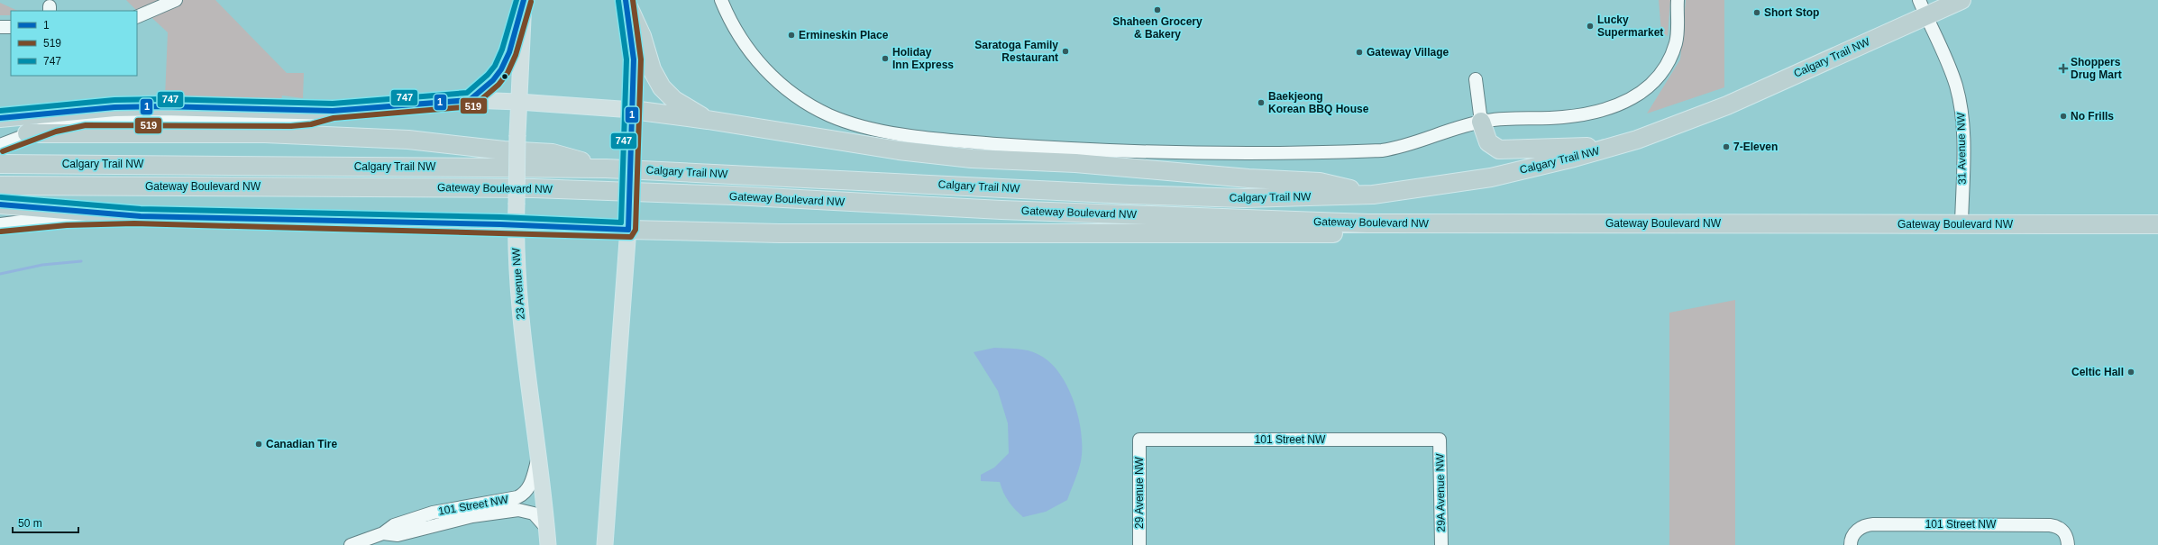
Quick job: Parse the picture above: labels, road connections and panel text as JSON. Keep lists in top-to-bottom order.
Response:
{
  "streets": {
    "highway": ["Calgary Trail NW", "Gateway Boulevard NW"],
    "main road": ["23 Avenue NW"],
    "street": [
      "31 Avenue NW",
      "101 Street NW",
      "29 Avenue NW",
      "29A Avenue NW"
    ]
  },
  "crossings": [
    ["Calgary Trail NW", "31 Avenue NW"],
    ["31 Avenue NW", "Gateway Boulevard NW"],
    ["23 Avenue NW", "101 Street NW"],
    ["101 Street NW", "29 Avenue NW"],
    ["101 Street NW", "29A Avenue NW"]
  ],
  "places": {
    "other": [
      "Shaheen Grocery & Bakery",
      "Short Stop",
      "Lucky Supermarket",
      "Ermineskin Place",
      "Saratoga Family Restaurant",
      "Gateway Village",
      "Holiday Inn Express",
      "Baekjeong Korean BBQ House",
      "No Frills",
      "7-Eleven",
      "Celtic Hall",
      "Canadian Tire"
    ],
    "health": ["Shoppers Drug Mart"]
  },
  "lines": ["transit line 1", "transit line 519", "transit line 747"],
  "legend": ["1", "519", "747"],
  "scale_bar": "50 m"
}
